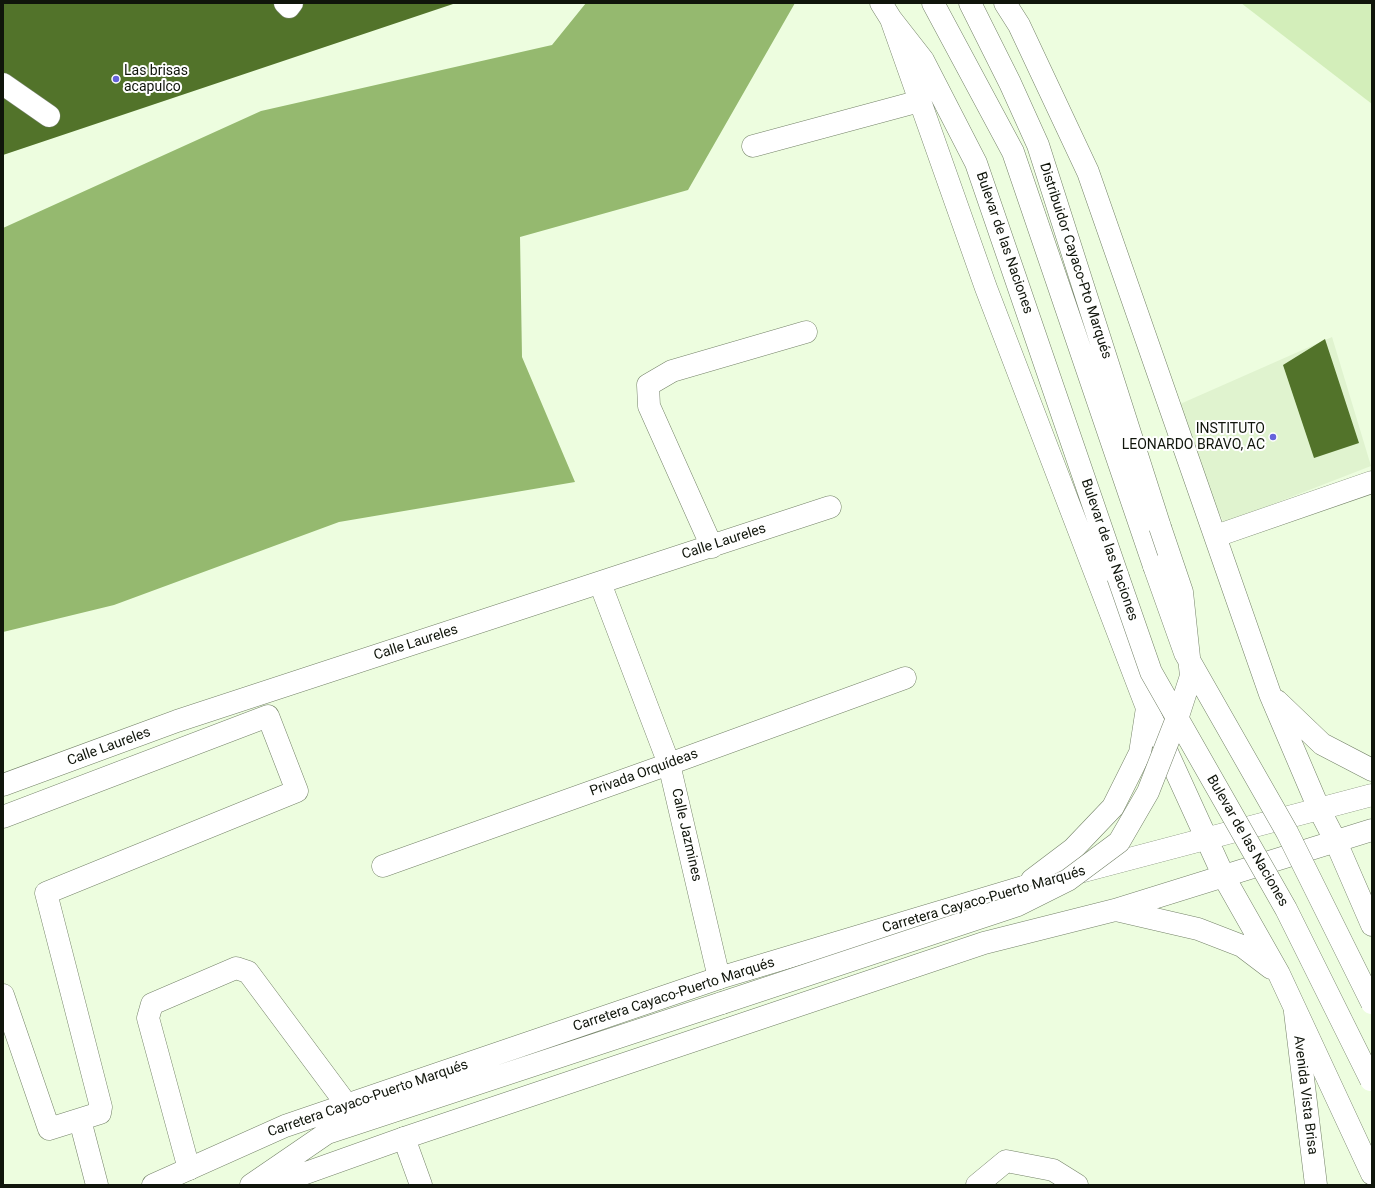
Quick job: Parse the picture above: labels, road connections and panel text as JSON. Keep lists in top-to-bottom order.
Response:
{
  "streets": {
    "main road": [
      "Bulevar de las Naciones",
      "Distribuidor Cayaco-Pto Marqués",
      "Calle Laureles",
      "Privada Orquídeas",
      "Calle Jazmines",
      "Carretera Cayaco-Puerto Marqués",
      "Avenida Vista Brisa"
    ]
  },
  "crossings": [
    ["Calle Laureles", "Calle Jazmines"],
    ["Privada Orquídeas", "Calle Jazmines"],
    ["Calle Jazmines", "Carretera Cayaco-Puerto Marqués"]
  ],
  "places": ["Las brisas acapulco", "INSTITUTO LEONARDO BRAVO, AC"]
}
